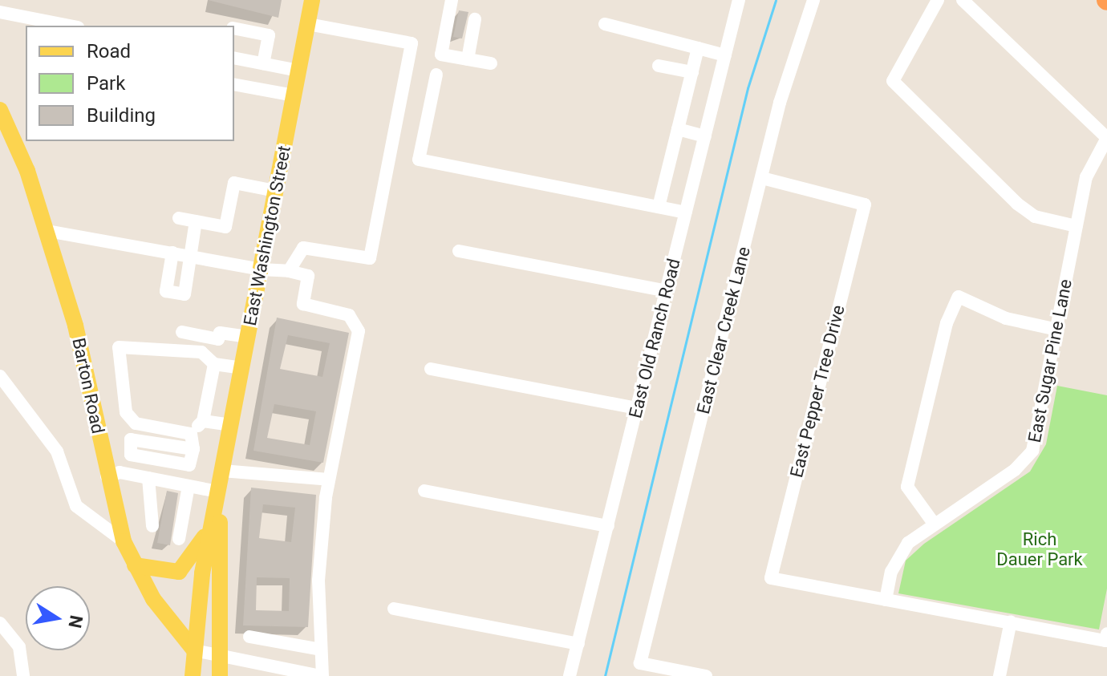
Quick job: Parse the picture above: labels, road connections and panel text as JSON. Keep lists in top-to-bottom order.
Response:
{
  "streets": {
    "main road": ["East Washington Street", "Barton Road"],
    "street": [
      "East Clear Creek Lane",
      "East Old Ranch Road",
      "East Sugar Pine Lane",
      "East Pepper Tree Drive"
    ]
  },
  "crossings": [
    ["East Washington Street", "Barton Road"],
    ["East Clear Creek Lane", "East Pepper Tree Drive"],
    ["East Sugar Pine Lane", "East Pepper Tree Drive"]
  ],
  "parks": ["Rich Dauer Park"],
  "legend": ["Road", "Park", "Building"],
  "north": "right"
}
